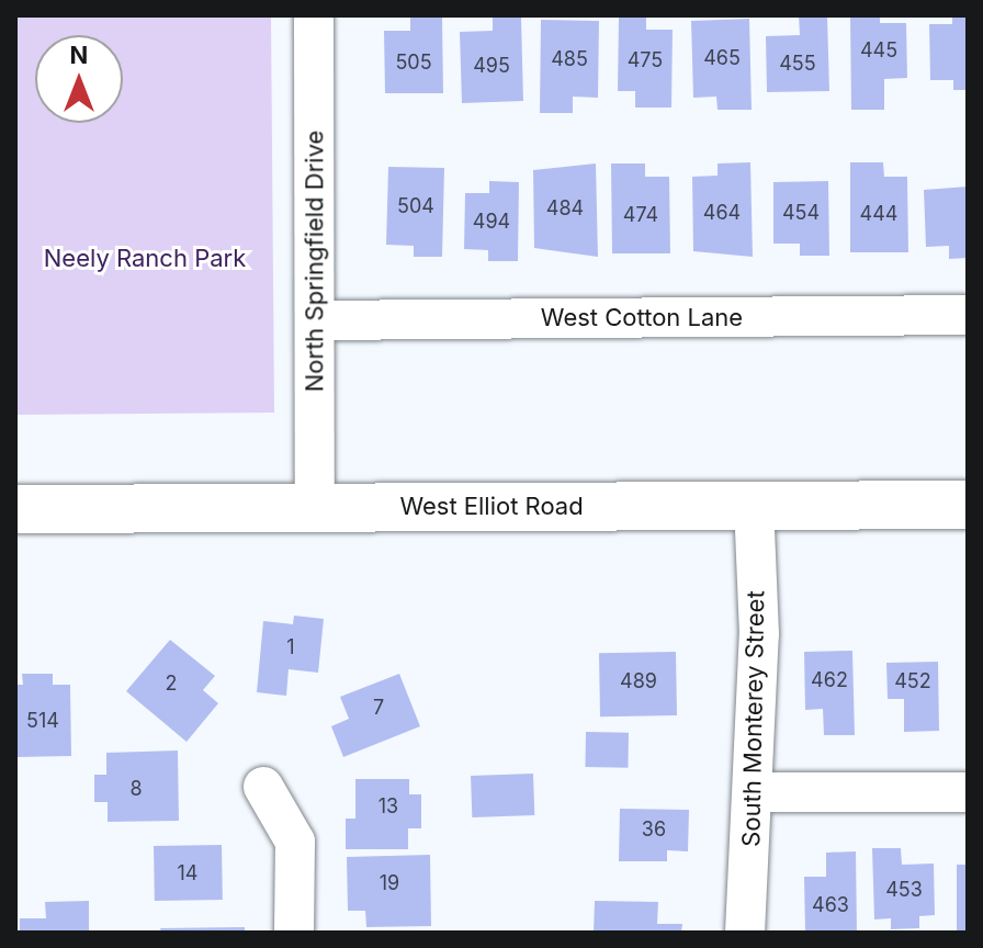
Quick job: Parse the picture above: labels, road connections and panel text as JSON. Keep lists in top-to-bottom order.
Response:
{
  "streets": {
    "main road": ["West Elliot Road"],
    "street": ["North Springfield Drive", "West Cotton Lane", "South Monterey Street"]
  },
  "crossings": [
    ["North Springfield Drive", "West Cotton Lane"],
    ["North Springfield Drive", "West Elliot Road"],
    ["West Elliot Road", "South Monterey Street"]
  ],
  "parks": ["Neely Ranch Park"],
  "house_numbers": [
    "445",
    "465",
    "485",
    "475",
    "505",
    "455",
    "495",
    "504",
    "484",
    "464",
    "454",
    "444",
    "474",
    "494",
    "1",
    "462",
    "489",
    "452",
    "2",
    "7",
    "514",
    "8",
    "13",
    "36",
    "14",
    "19",
    "453",
    "463"
  ],
  "north": "top"
}
